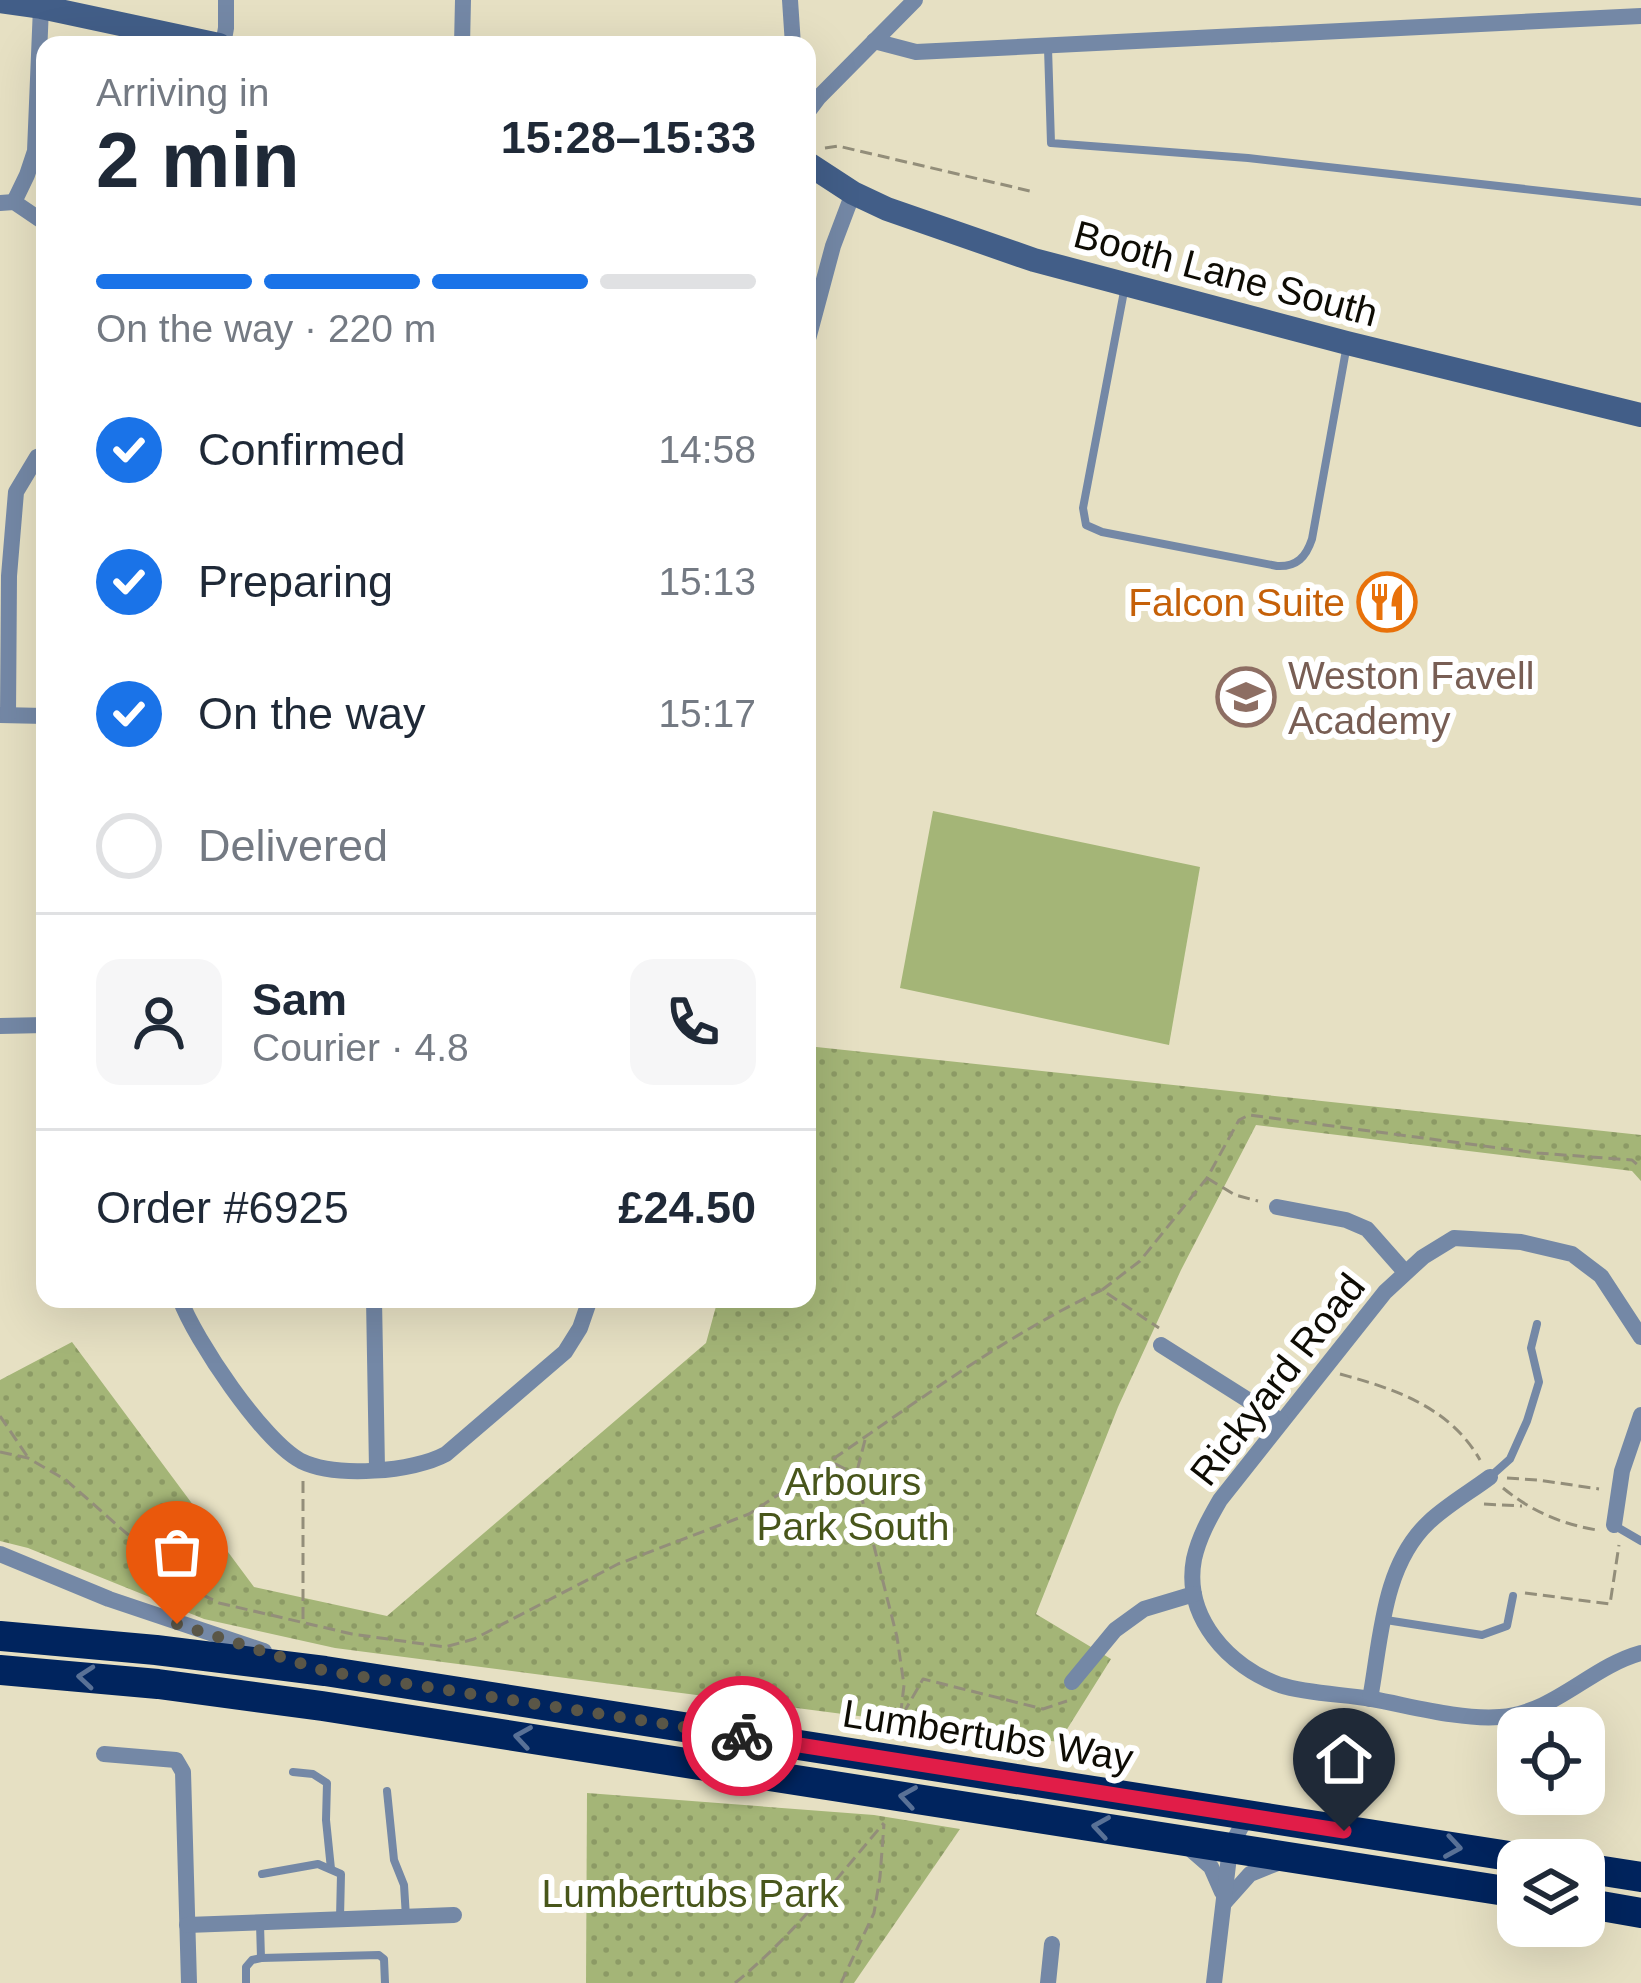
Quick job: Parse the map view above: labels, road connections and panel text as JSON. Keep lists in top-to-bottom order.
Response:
{
  "streets": {
    "highway": ["Lumbertubs Way"],
    "street": ["Booth Lane South", "Rickyard Road"]
  },
  "parks": ["Arbours Park South", "Lumbertubs Park"],
  "places": {
    "restaurant": ["Falcon Suite"],
    "school or university": ["Weston Favell Academy"]
  },
  "page": {
    "heading": ["2 min", "Arriving in", "15:28–15:33"],
    "panel": [
      "Sam",
      "Courier · 4.8",
      "Order #6925",
      "£24.50"
    ],
    "bar": "On the way · 220 m",
    "list": [
      ["Confirmed", "14:58"],
      ["Preparing", "15:13"],
      ["On the way", "15:17"],
      "Delivered"
    ]
  }
}
